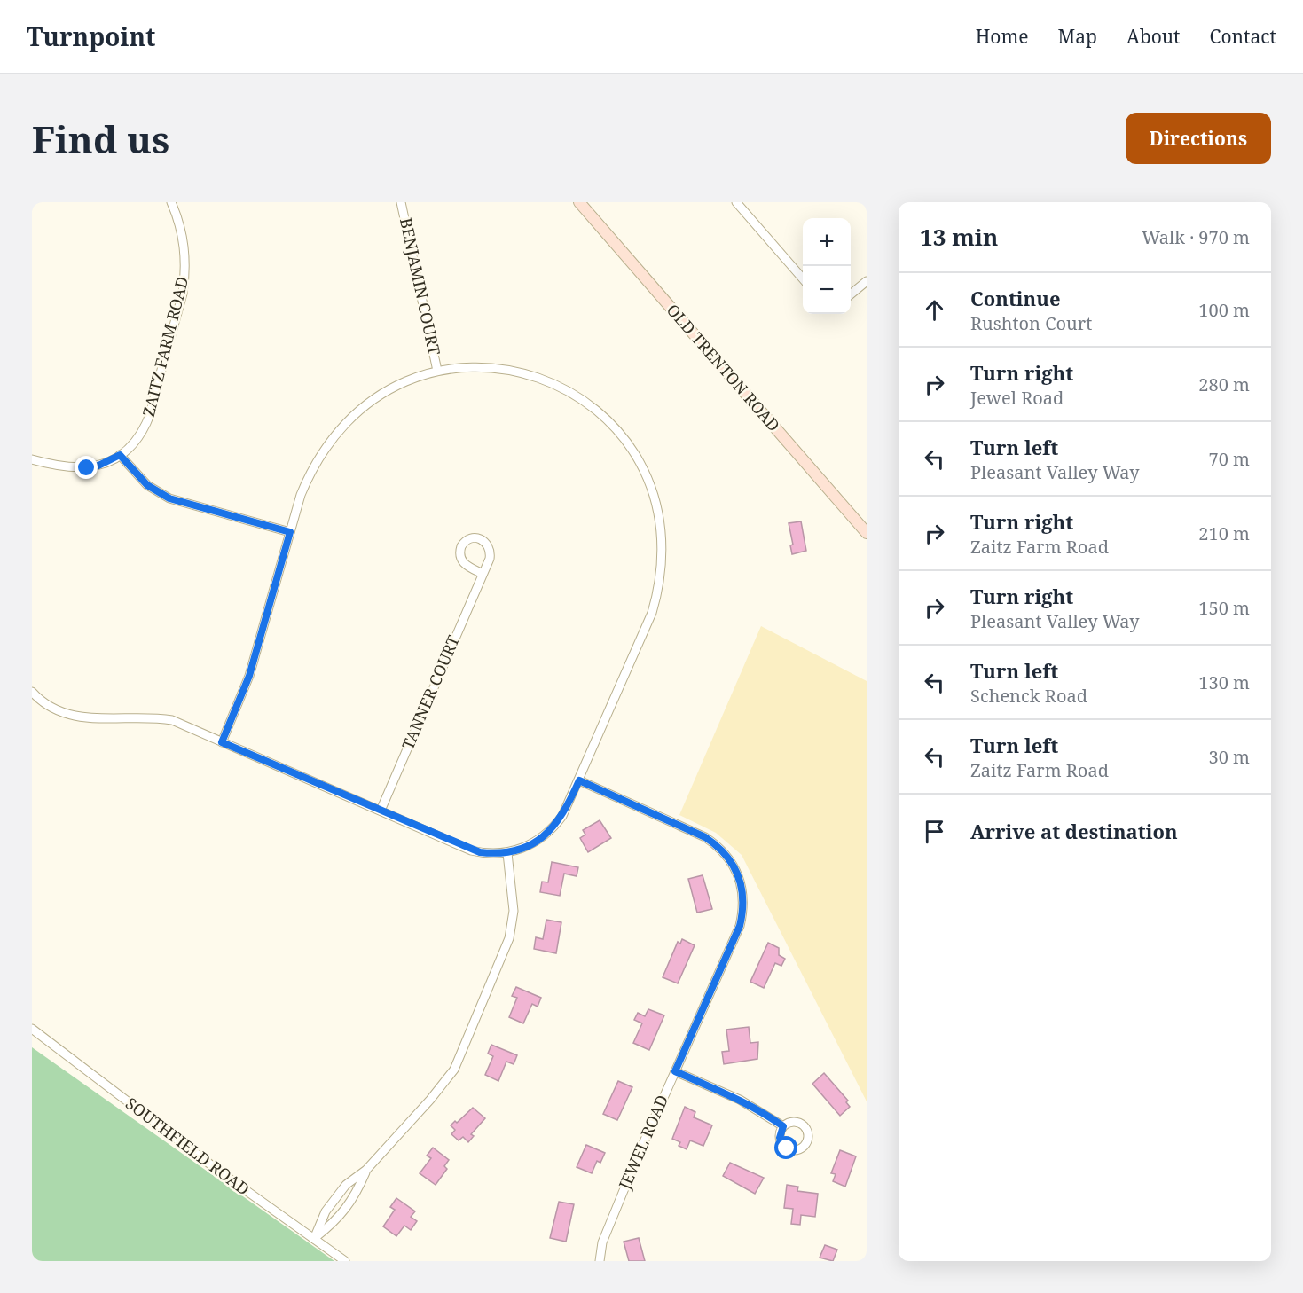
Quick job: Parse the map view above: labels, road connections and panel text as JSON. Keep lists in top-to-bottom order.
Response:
{
  "streets": {
    "main road": ["OLD TRENTON ROAD"],
    "street": [
      "BENJAMIN COURT",
      "ZAITZ FARM ROAD",
      "TANNER COURT",
      "JEWEL ROAD",
      "SOUTHFIELD ROAD"
    ]
  },
  "page": {
    "header": "Turnpoint",
    "nav": [
      "Home",
      "Map",
      "About",
      "Contact"
    ],
    "buttons": "Directions",
    "title": "Find us",
    "heading": ["13 min", "Walk · 970 m"],
    "map_buttons": ["+", "−"],
    "list": [
      ["Continue", "Rushton Court", "100 m"],
      ["Turn right", "Jewel Road", "280 m"],
      ["Turn left", "Pleasant Valley Way", "70 m"],
      ["Turn right", "Zaitz Farm Road", "210 m"],
      ["Turn right", "Pleasant Valley Way", "150 m"],
      ["Turn left", "Schenck Road", "130 m"],
      ["Turn left", "Zaitz Farm Road", "30 m"],
      "Arrive at destination"
    ]
  }
}
